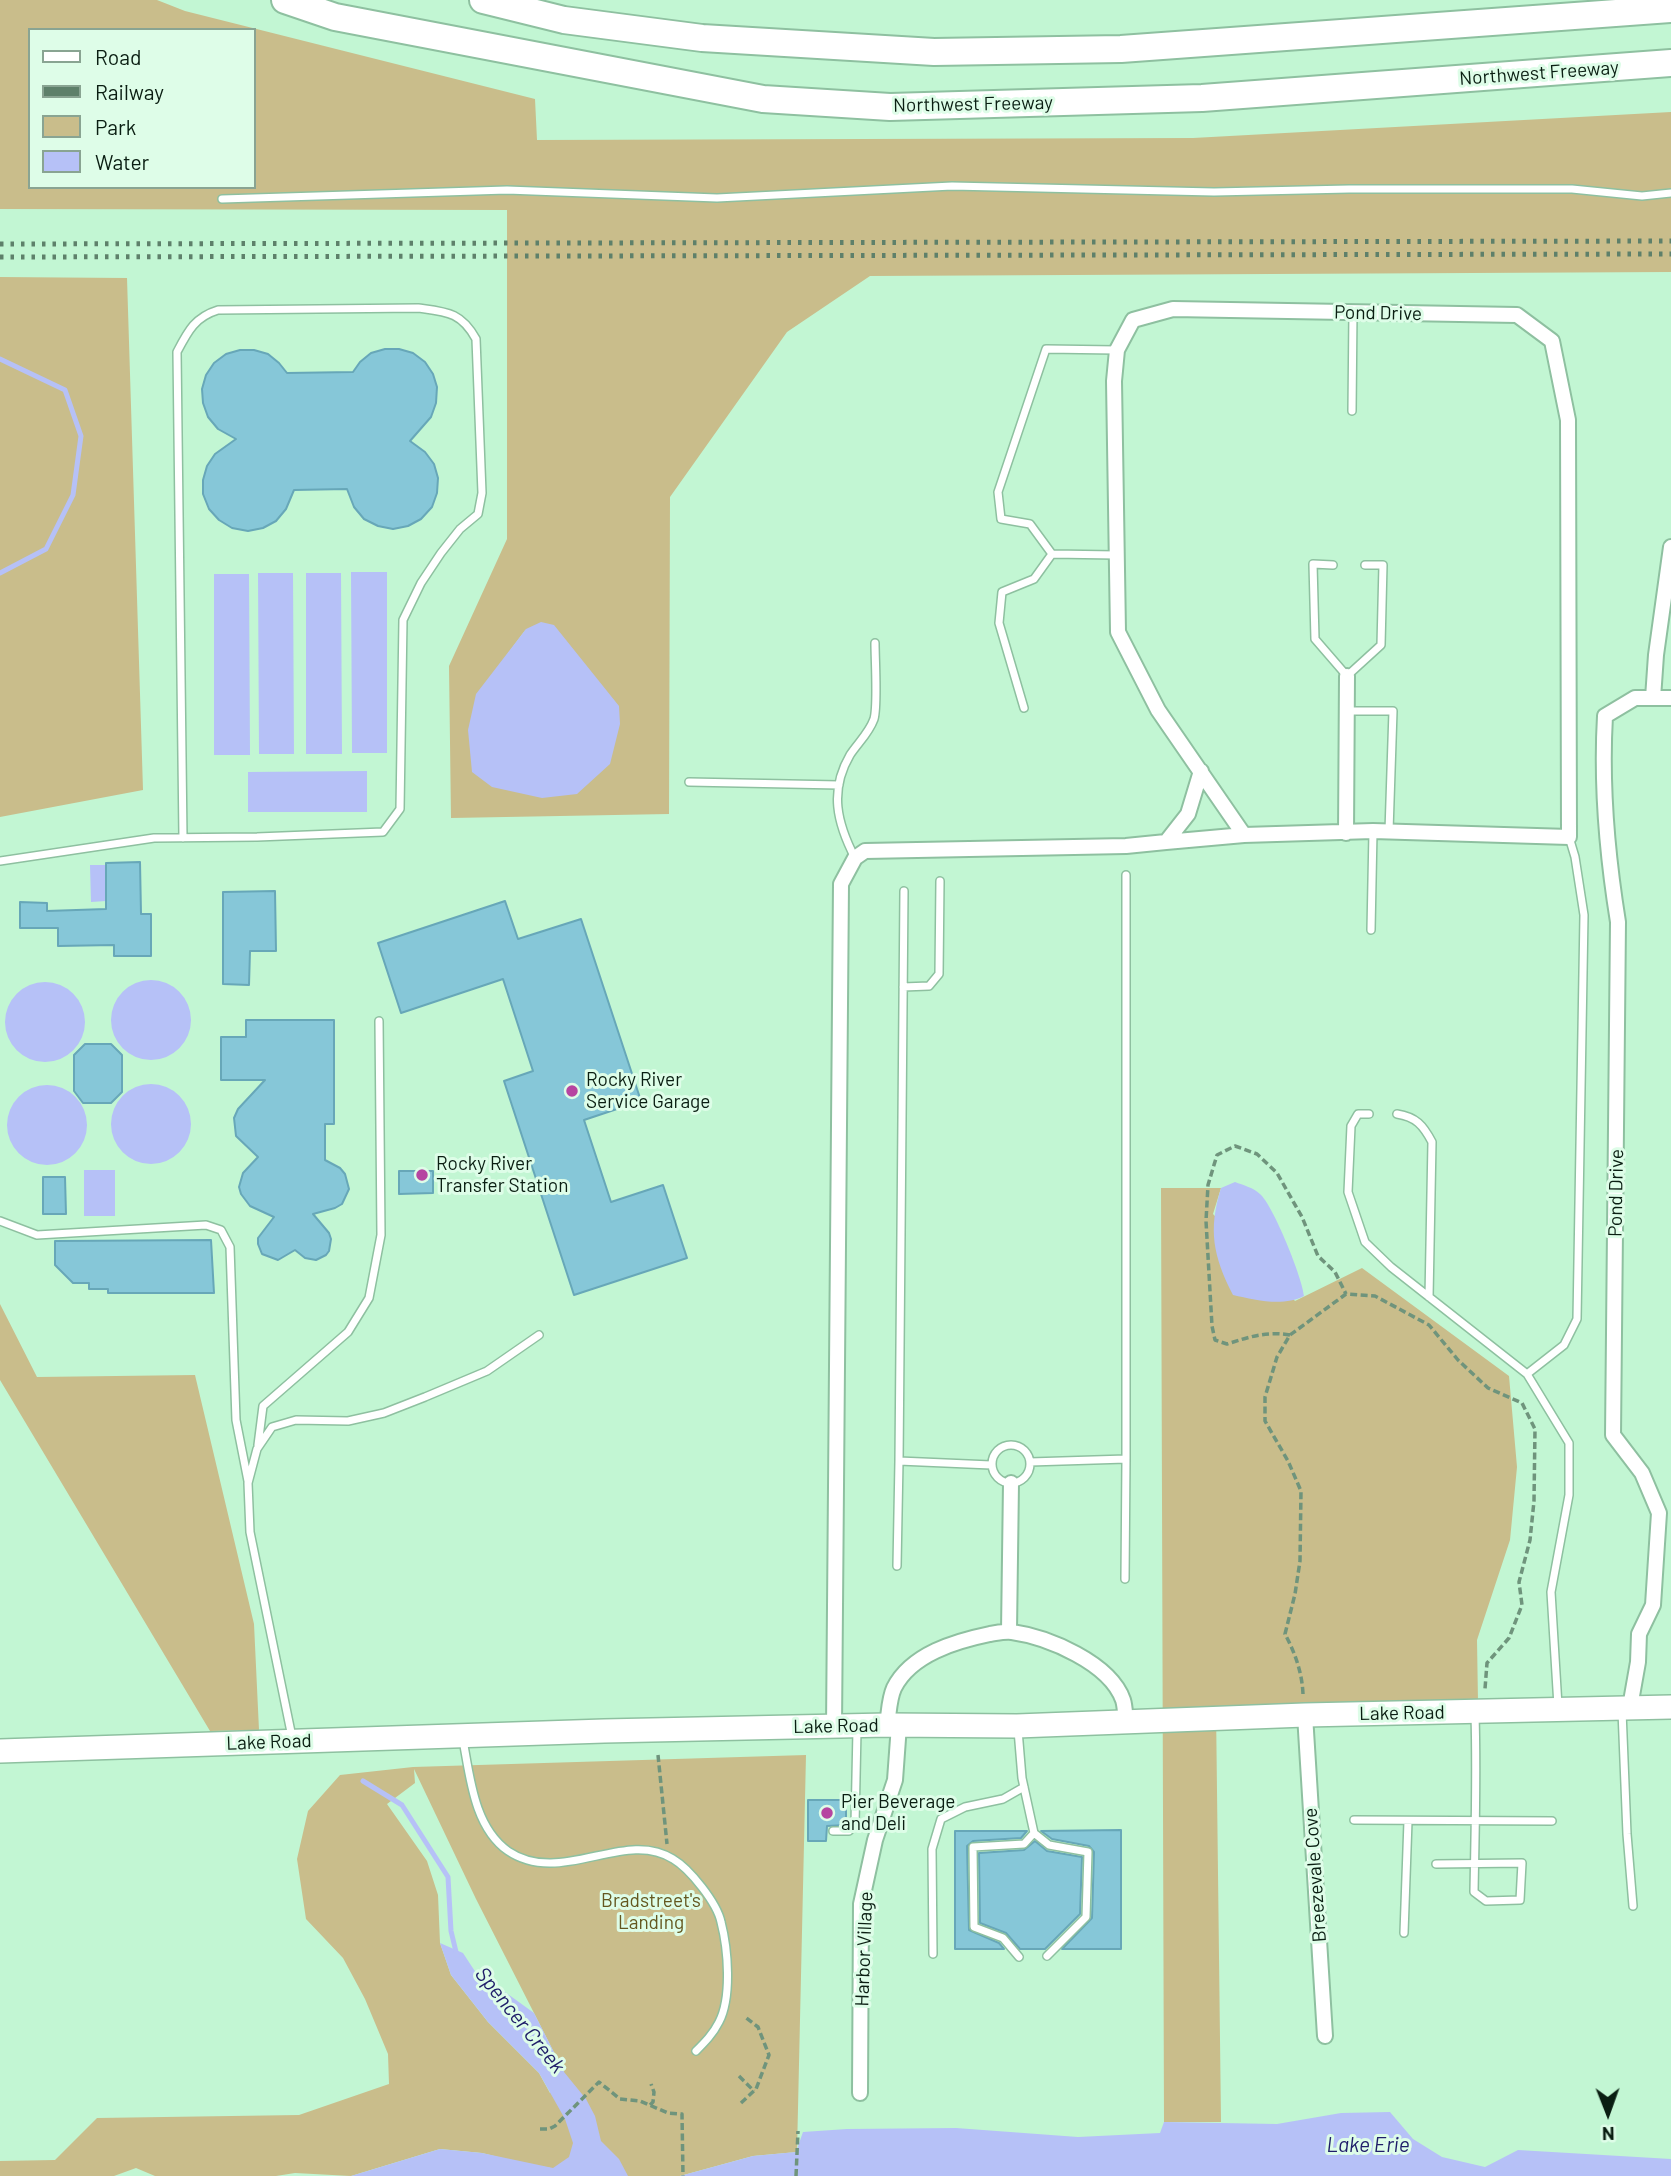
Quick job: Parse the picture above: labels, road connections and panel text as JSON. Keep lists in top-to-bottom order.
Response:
{
  "streets": {
    "highway": ["Northwest Freeway"],
    "main road": ["Lake Road"],
    "street": ["Pond Drive", "Breezevale Cove", "Harbor Village"]
  },
  "crossings": [
    ["Pond Drive", "Lake Road"],
    ["Lake Road", "Breezevale Cove"],
    ["Lake Road", "Harbor Village"]
  ],
  "water": ["Spencer Creek", "Lake Erie"],
  "parks": ["Bradstreet's Landing"],
  "places": ["Rocky River Service Garage", "Rocky River Transfer Station", "Pier Beverage and Deli"],
  "legend": [
    "Road",
    "Railway",
    "Park",
    "Water"
  ],
  "north": "bottom"
}
